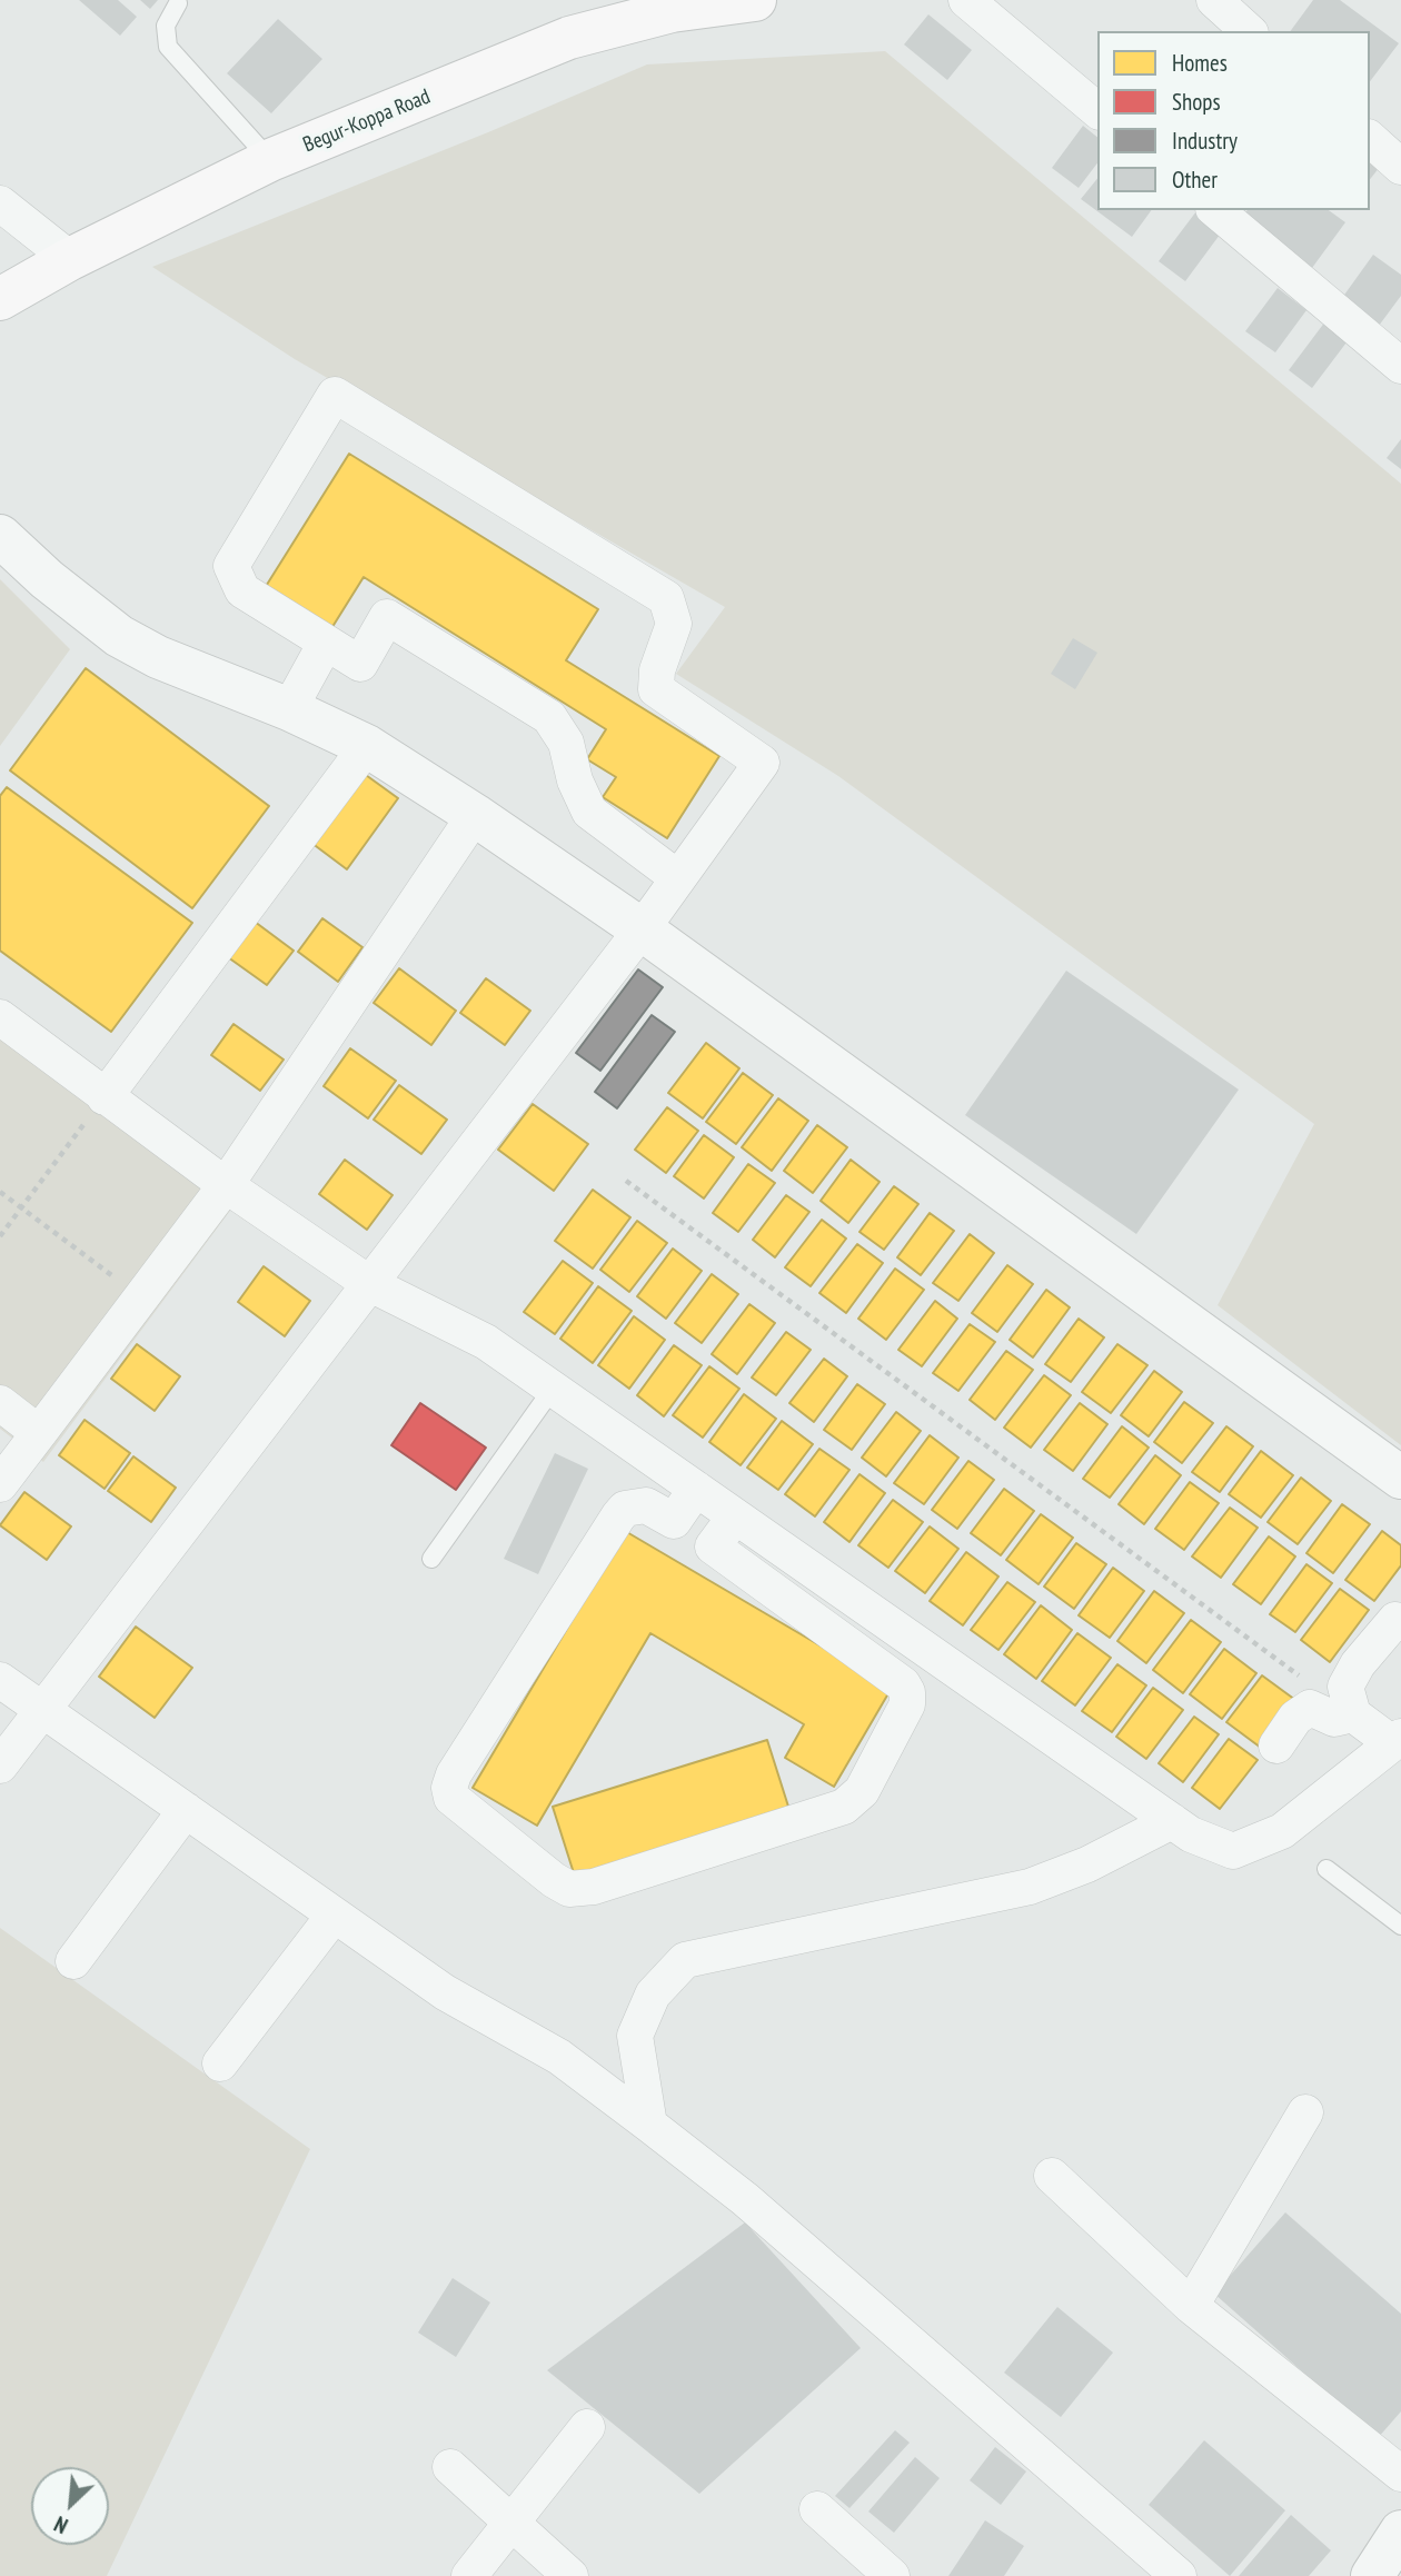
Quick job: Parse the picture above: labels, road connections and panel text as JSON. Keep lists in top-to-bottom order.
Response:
{
  "streets": {
    "main road": ["Begur-Koppa Road"]
  },
  "legend": [
    "Homes",
    "Shops",
    "Industry",
    "Other"
  ],
  "north": "bottom left"
}
